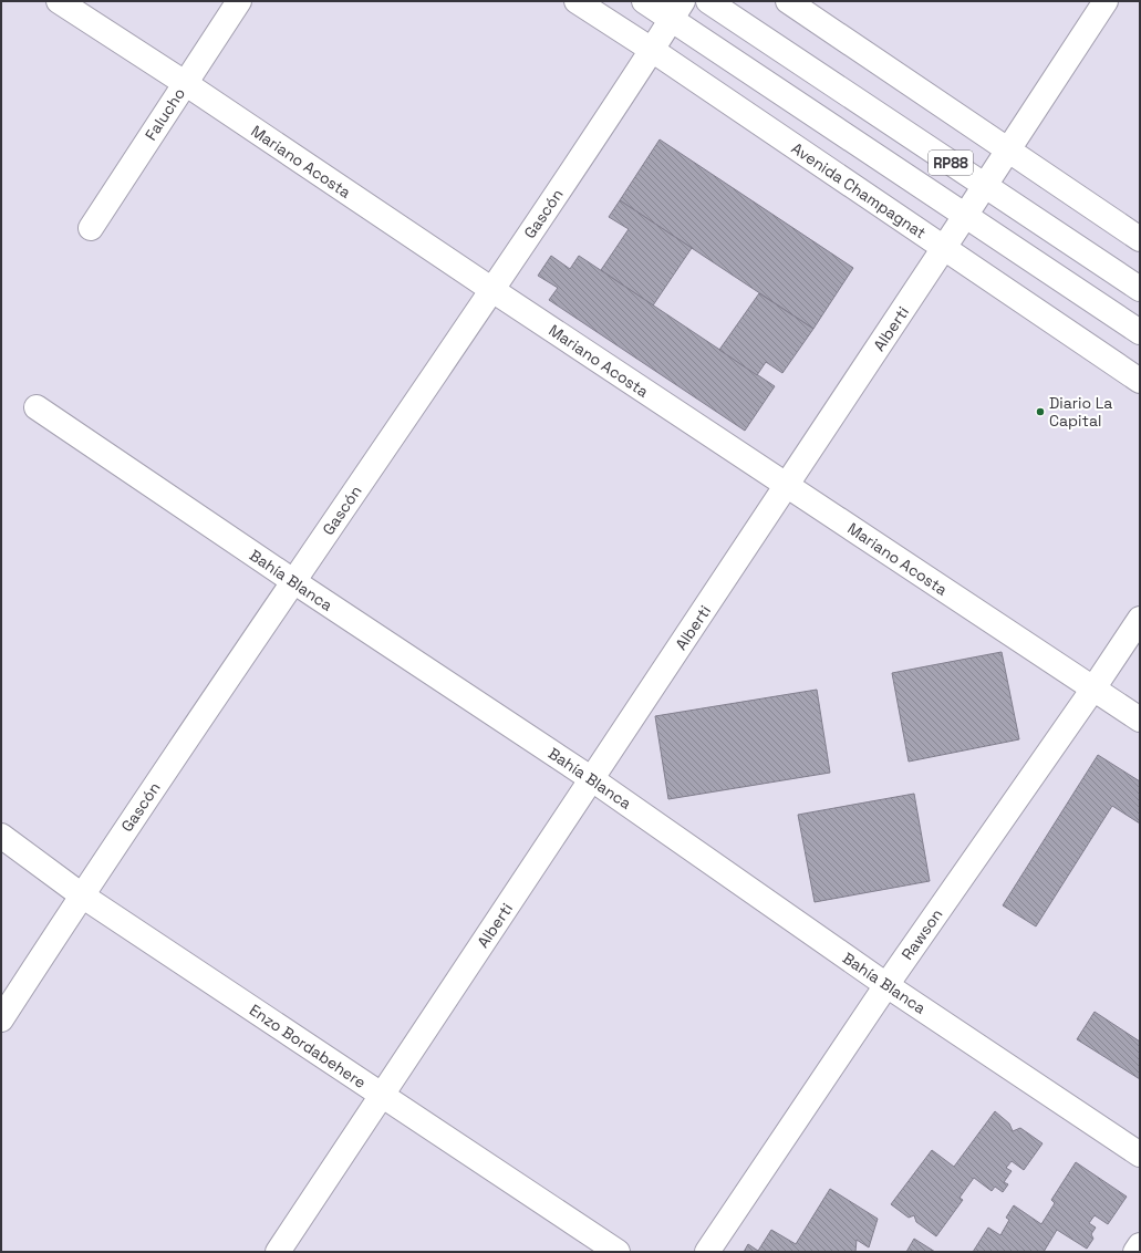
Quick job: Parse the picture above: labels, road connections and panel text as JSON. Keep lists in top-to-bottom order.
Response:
{
  "streets": {
    "main road": [
      "Falucho",
      "Mariano Acosta",
      "RP88",
      "Avenida Champagnat",
      "Gascón",
      "Alberti",
      "Bahía Blanca",
      "Rawson",
      "Enzo Bordabehere"
    ]
  },
  "crossings": [
    ["Falucho", "Mariano Acosta"],
    ["Mariano Acosta", "Gascón"],
    ["Mariano Acosta", "Alberti"],
    ["Mariano Acosta", "Rawson"],
    ["RP88", "Gascón"],
    ["RP88", "Alberti"],
    ["Avenida Champagnat", "Gascón"],
    ["Avenida Champagnat", "Alberti"],
    ["Gascón", "Bahía Blanca"],
    ["Gascón", "Enzo Bordabehere"],
    ["Alberti", "Bahía Blanca"],
    ["Alberti", "Enzo Bordabehere"],
    ["Bahía Blanca", "Rawson"]
  ],
  "places": ["Diario La Capital"]
}
